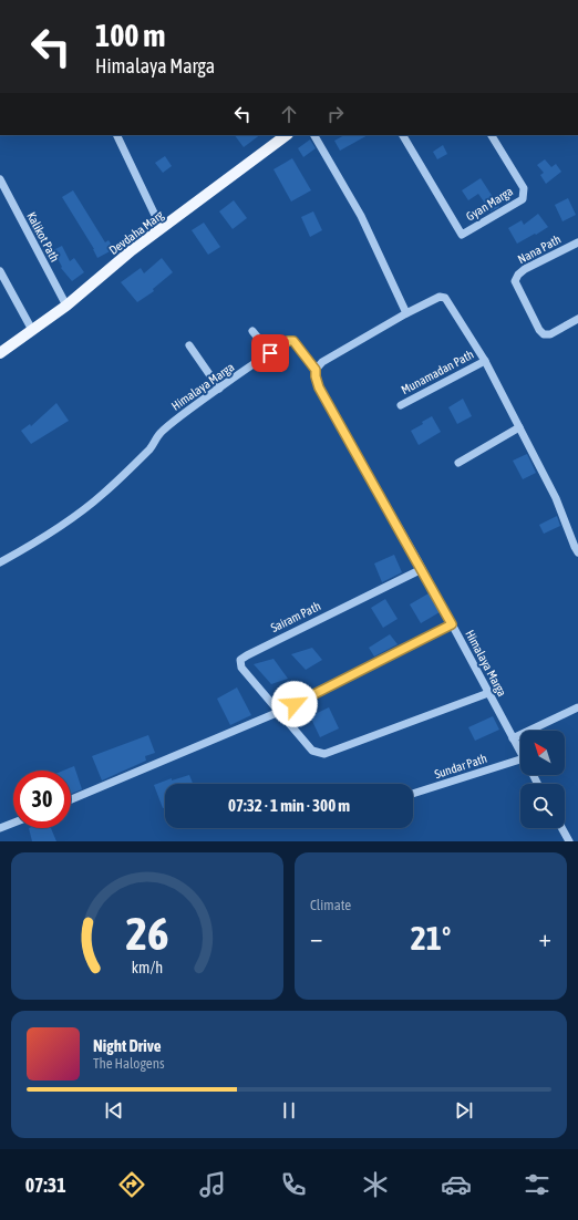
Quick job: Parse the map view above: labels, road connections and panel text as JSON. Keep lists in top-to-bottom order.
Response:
{
  "streets": {
    "main road": ["Devdaha Marg"],
    "street": [
      "Gyan Marga",
      "Kalikot Path",
      "Nana Path",
      "Munamadan Path",
      "Himalaya Marga",
      "Sairam Path",
      "Sundar Path"
    ]
  },
  "crossings": [
    ["Devdaha Marg", "Kalikot Path"],
    ["Himalaya Marga", "Sairam Path"]
  ],
  "north": "top left",
  "page": {
    "turn": ["100 m", "Himalaya Marga"],
    "limit": "30",
    "trip": "07:32 · 1 min · 300 m",
    "tile": "Climate",
    "heat": ["−", "21°", "+"],
    "song": ["Night Drive", "The Halogens"],
    "tabs": "07:31",
    "gauge": ["26", "km/h"]
  }
}
